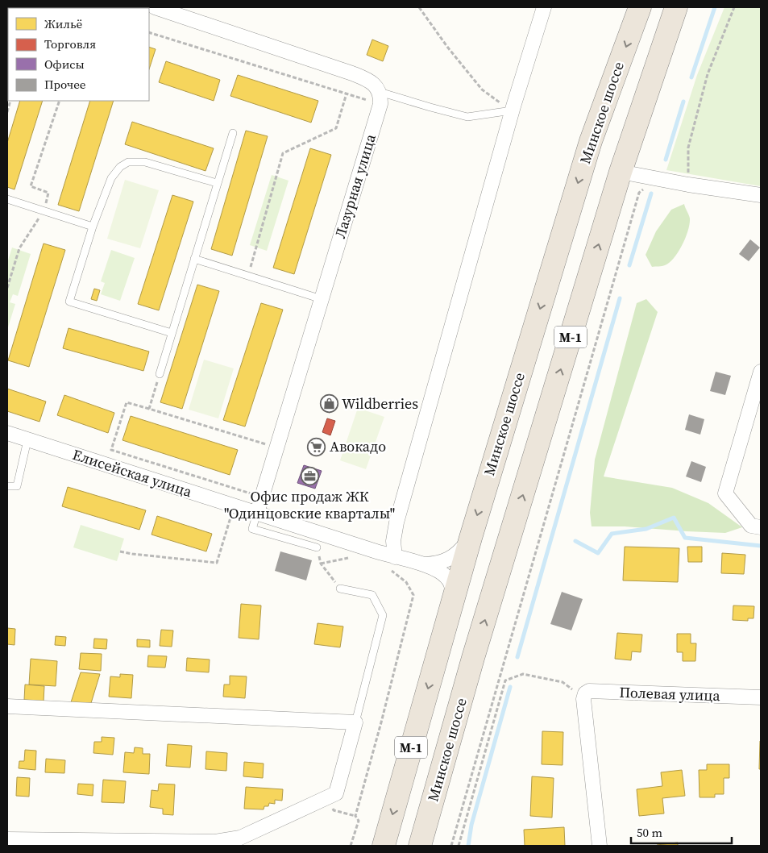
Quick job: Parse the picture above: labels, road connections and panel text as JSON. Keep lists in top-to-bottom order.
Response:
{
  "streets": {
    "highway": ["Минское шоссе", "М-1"],
    "street": ["Лазурная улица", "Елисейская улица", "Полевая улица"]
  },
  "crossings": [
    ["Лазурная улица", "Елисейская улица"]
  ],
  "places": {
    "shop": ["Wildberries"],
    "supermarket": ["Авокадо"],
    "office": ["Офис продаж ЖК \"Одинцовские кварталы\""]
  },
  "legend": [
    "Жильё",
    "Торговля",
    "Офисы",
    "Прочее"
  ],
  "scale_bar": "50 m"
}
